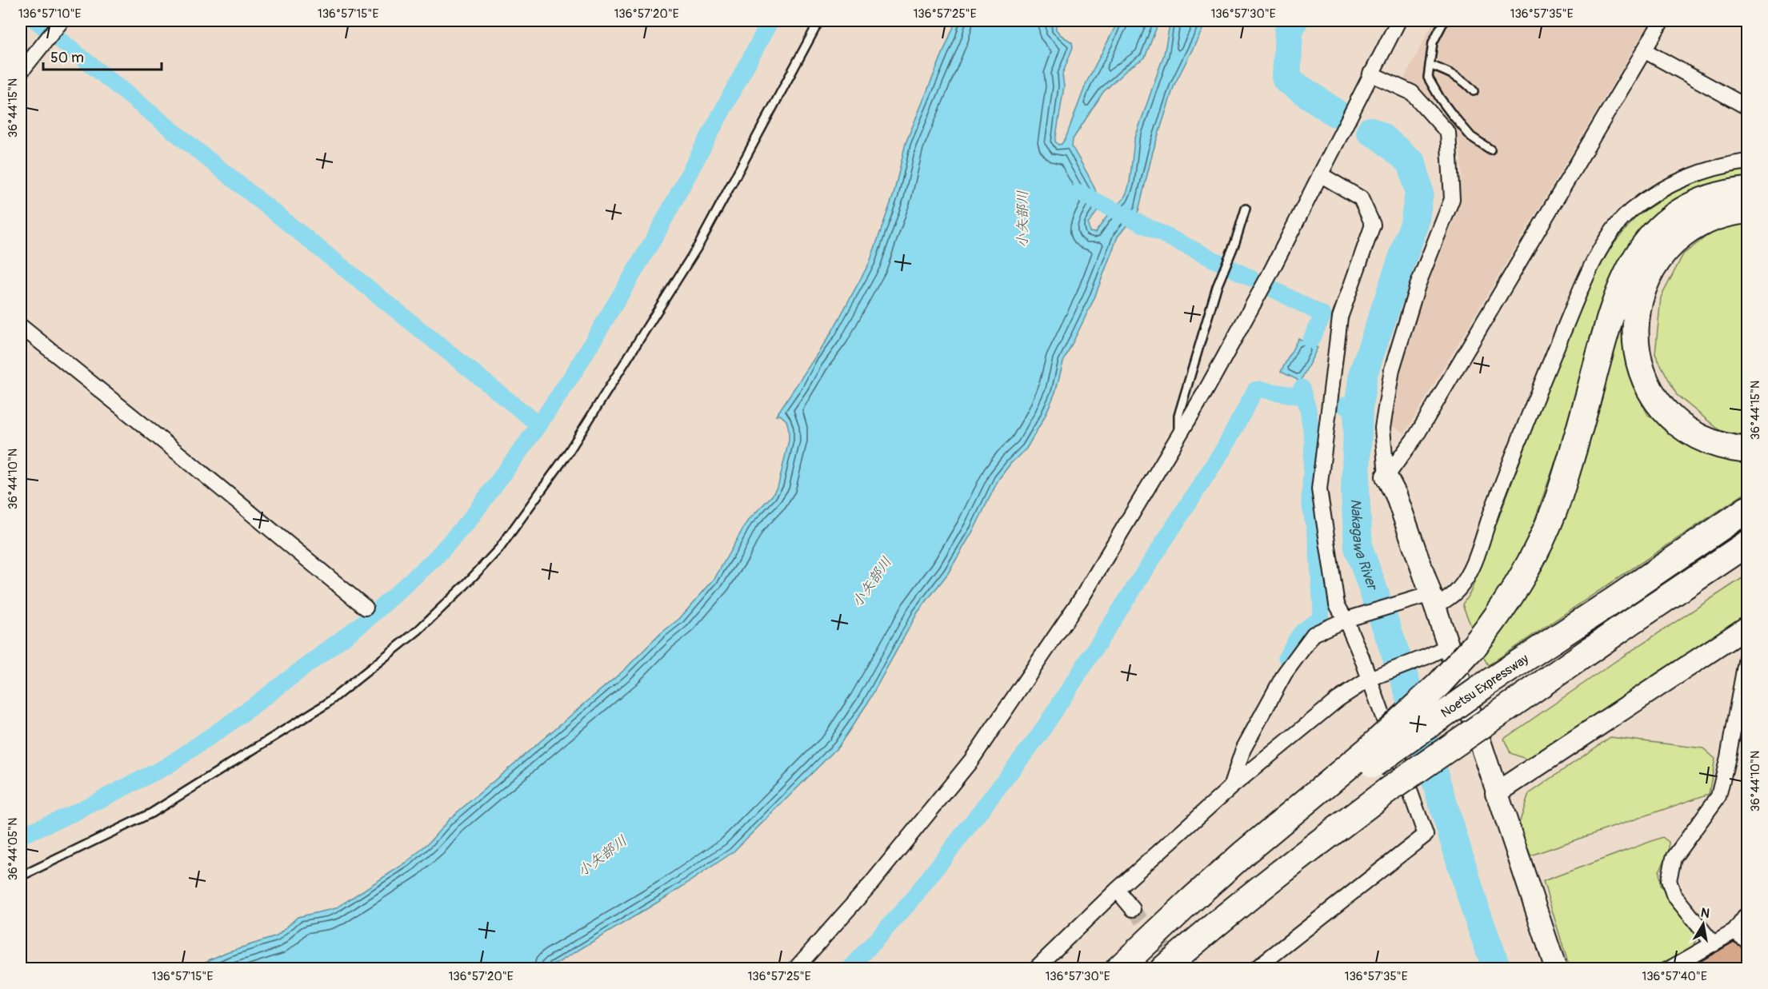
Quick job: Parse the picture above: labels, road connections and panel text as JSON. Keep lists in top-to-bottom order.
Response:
{
  "streets": {
    "highway": ["Noetsu Expressway"]
  },
  "water": ["小矢部川", "Nakagawa River"],
  "scale_bar": "50 m",
  "north": "top",
  "coordinates": [
    "136°57'10\"E",
    "136°57'15\"E",
    "136°57'20\"E",
    "136°57'25\"E",
    "136°57'30\"E",
    "136°57'35\"E",
    "36°44'15\"N",
    "36°44'10\"N",
    "36°44'05\"N",
    "136°57'40\"E"
  ]
}
